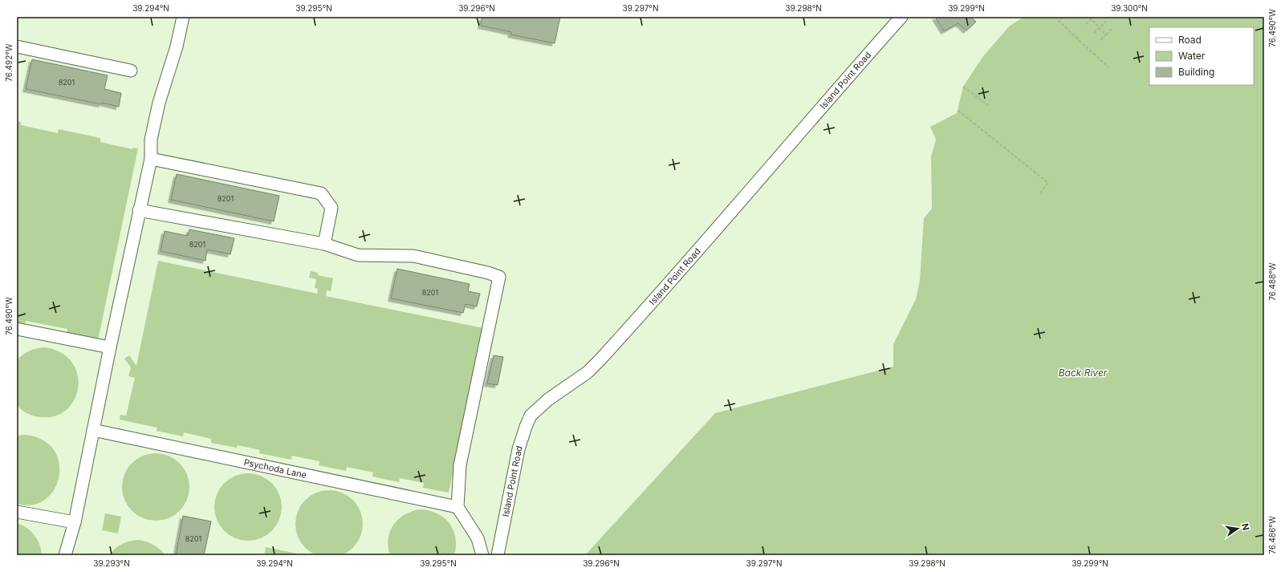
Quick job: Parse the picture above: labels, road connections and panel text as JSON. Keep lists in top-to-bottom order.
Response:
{
  "streets": {
    "street": ["Island Point Road", "Psychoda Lane"]
  },
  "water": ["Back River"],
  "house_numbers": [
    "8201",
    "8201",
    "8201",
    "8201",
    "8201"
  ],
  "legend": ["Road", "Water", "Building"],
  "north": "right",
  "coordinates": [
    "39.294°N",
    "39.295°N",
    "39.296°N",
    "39.297°N",
    "39.298°N",
    "39.299°N",
    "39.300°N",
    "76.490°W",
    "76.492°W",
    "76.488°W",
    "76.486°W",
    "39.293°N"
  ]
}
